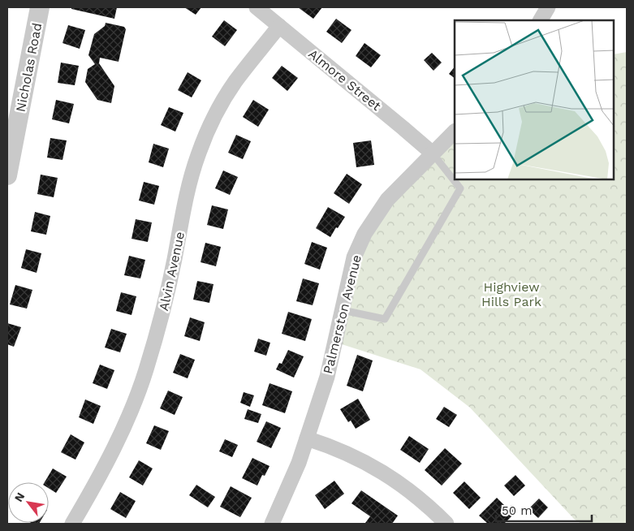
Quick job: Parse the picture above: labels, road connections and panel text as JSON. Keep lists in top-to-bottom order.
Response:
{
  "streets": {
    "street": [
      "Nicholas Road",
      "Almore Street",
      "Alvin Avenue",
      "Palmerston Avenue"
    ]
  },
  "crossings": [
    ["Almore Street", "Alvin Avenue"],
    ["Almore Street", "Palmerston Avenue"]
  ],
  "parks": ["Highview Hills Park"],
  "scale_bar": "50 m",
  "north": "top left"
}
